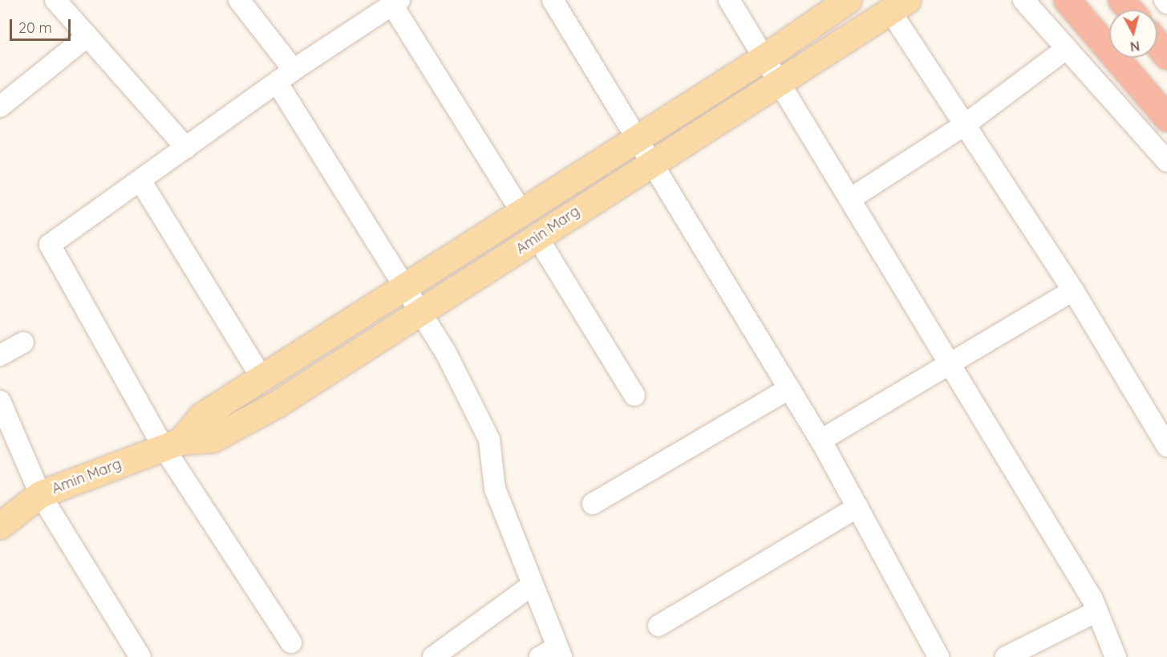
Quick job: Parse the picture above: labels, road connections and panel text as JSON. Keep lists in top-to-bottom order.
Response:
{
  "streets": {
    "main road": ["Amin Marg"]
  },
  "scale_bar": "20 m",
  "north": "bottom"
}
